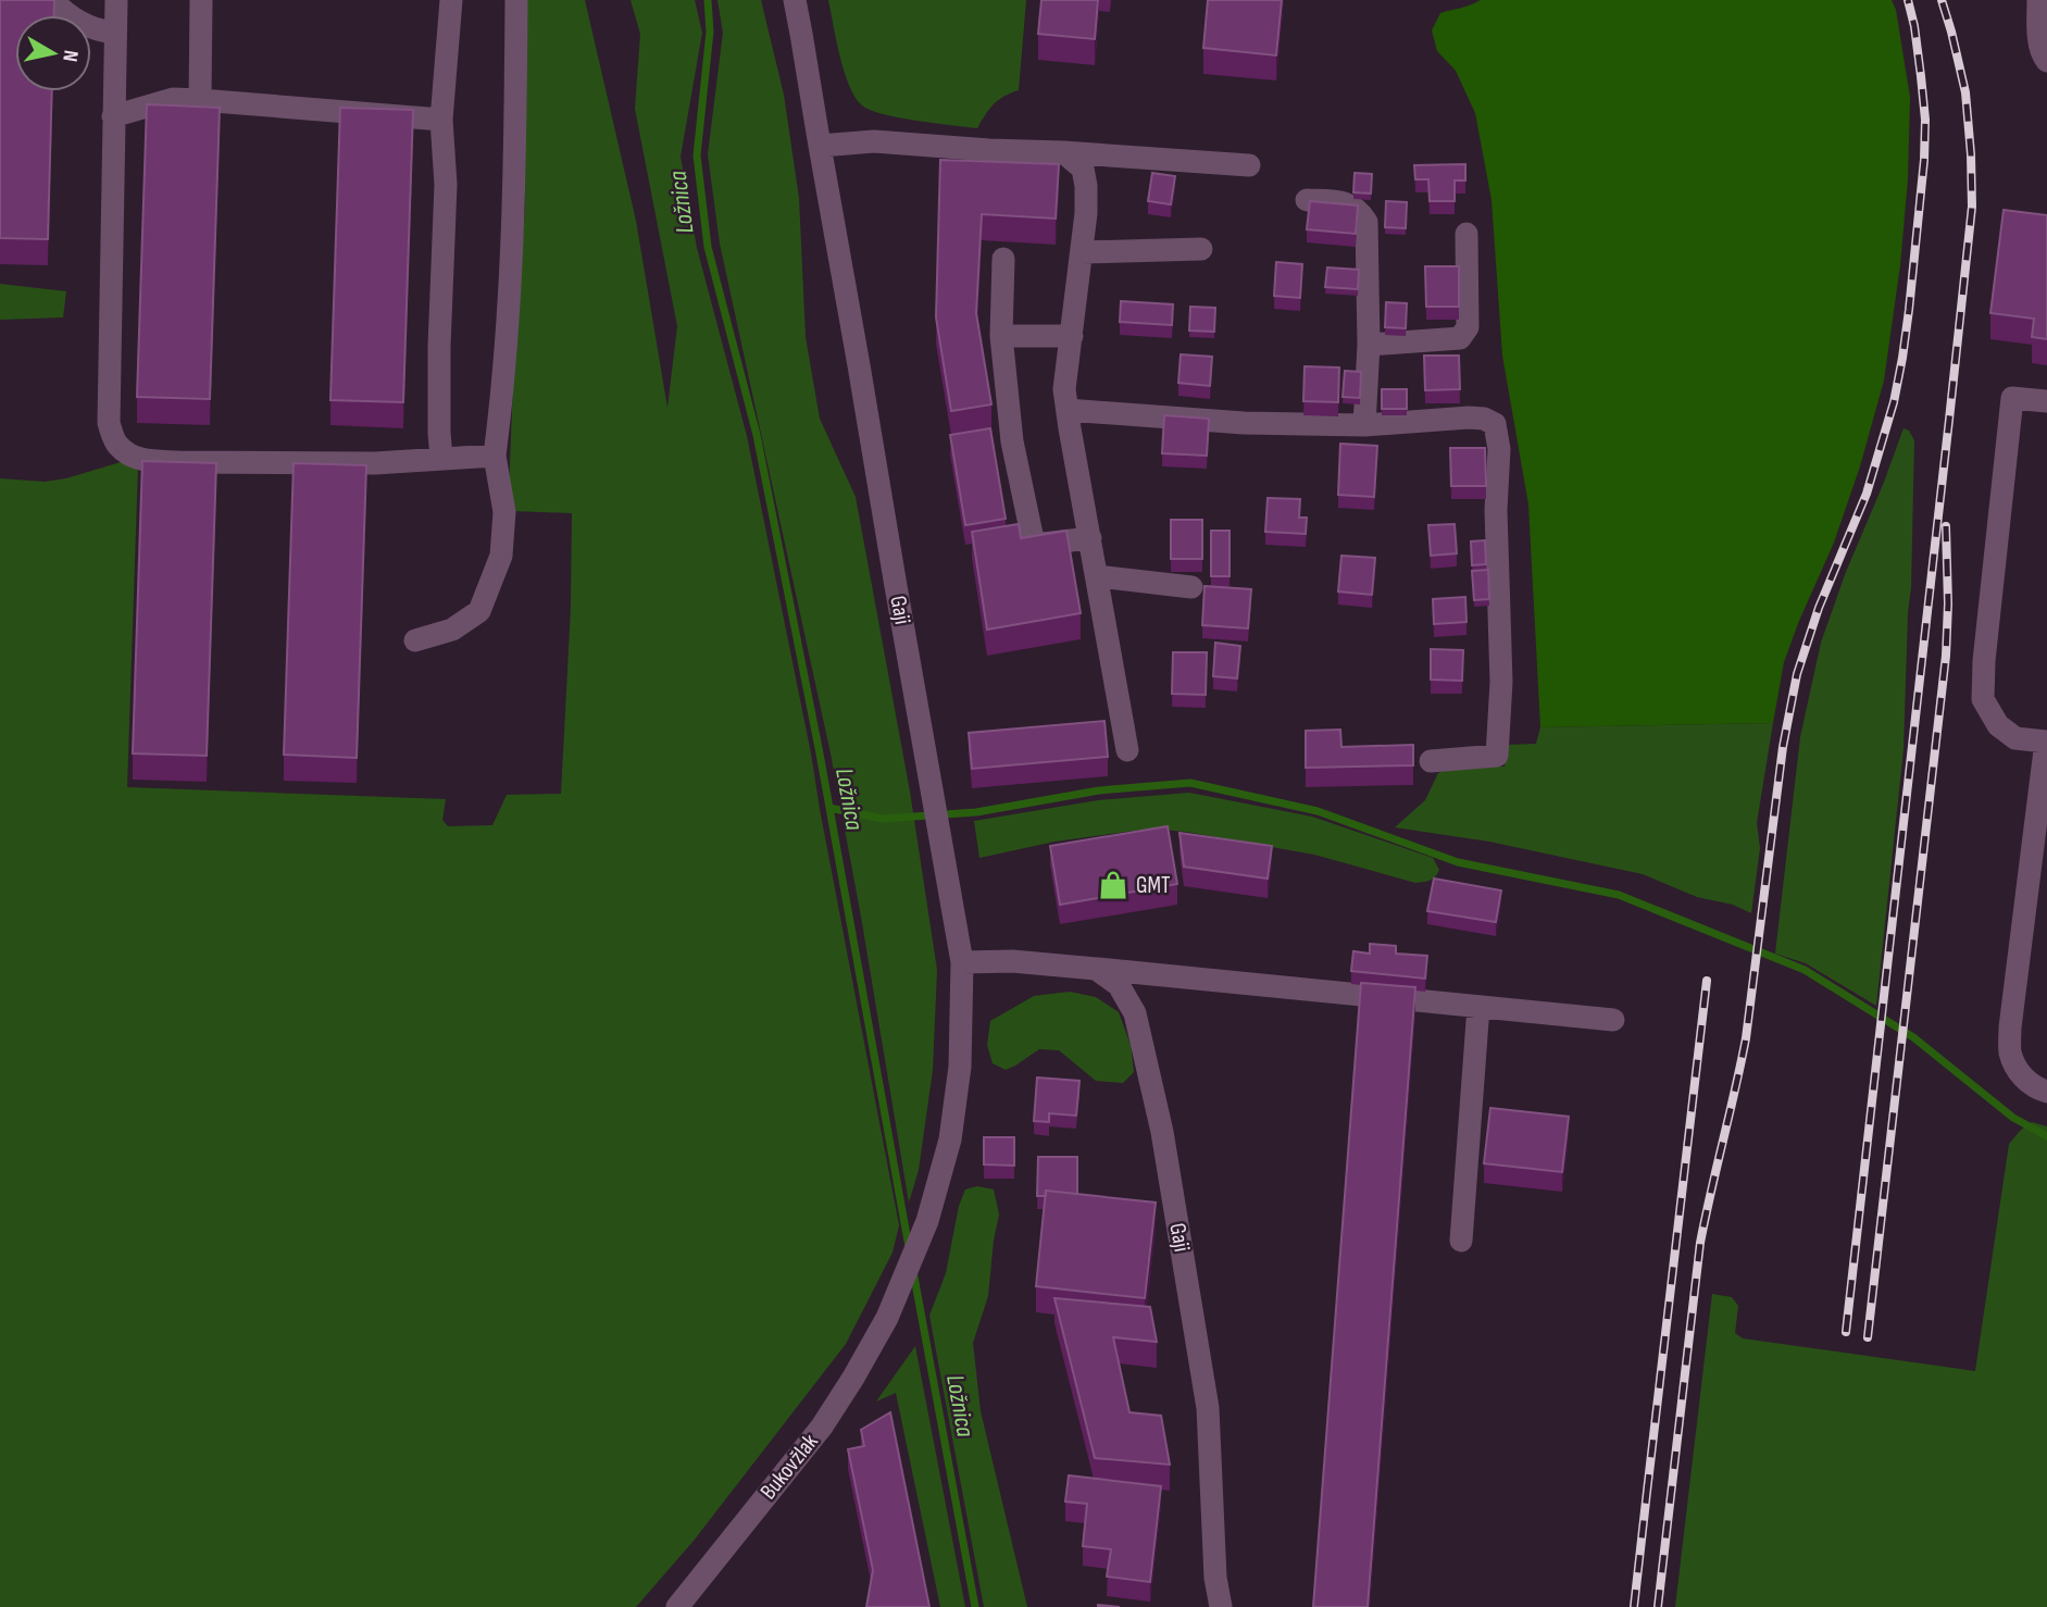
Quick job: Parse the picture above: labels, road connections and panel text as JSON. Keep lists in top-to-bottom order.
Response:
{
  "streets": {
    "street": ["Gaji", "Bukovžlak"]
  },
  "crossings": [
    ["Gaji", "Bukovžlak"]
  ],
  "water": ["Ložnica"],
  "places": {
    "shop": ["GMT"]
  },
  "north": "right"
}
